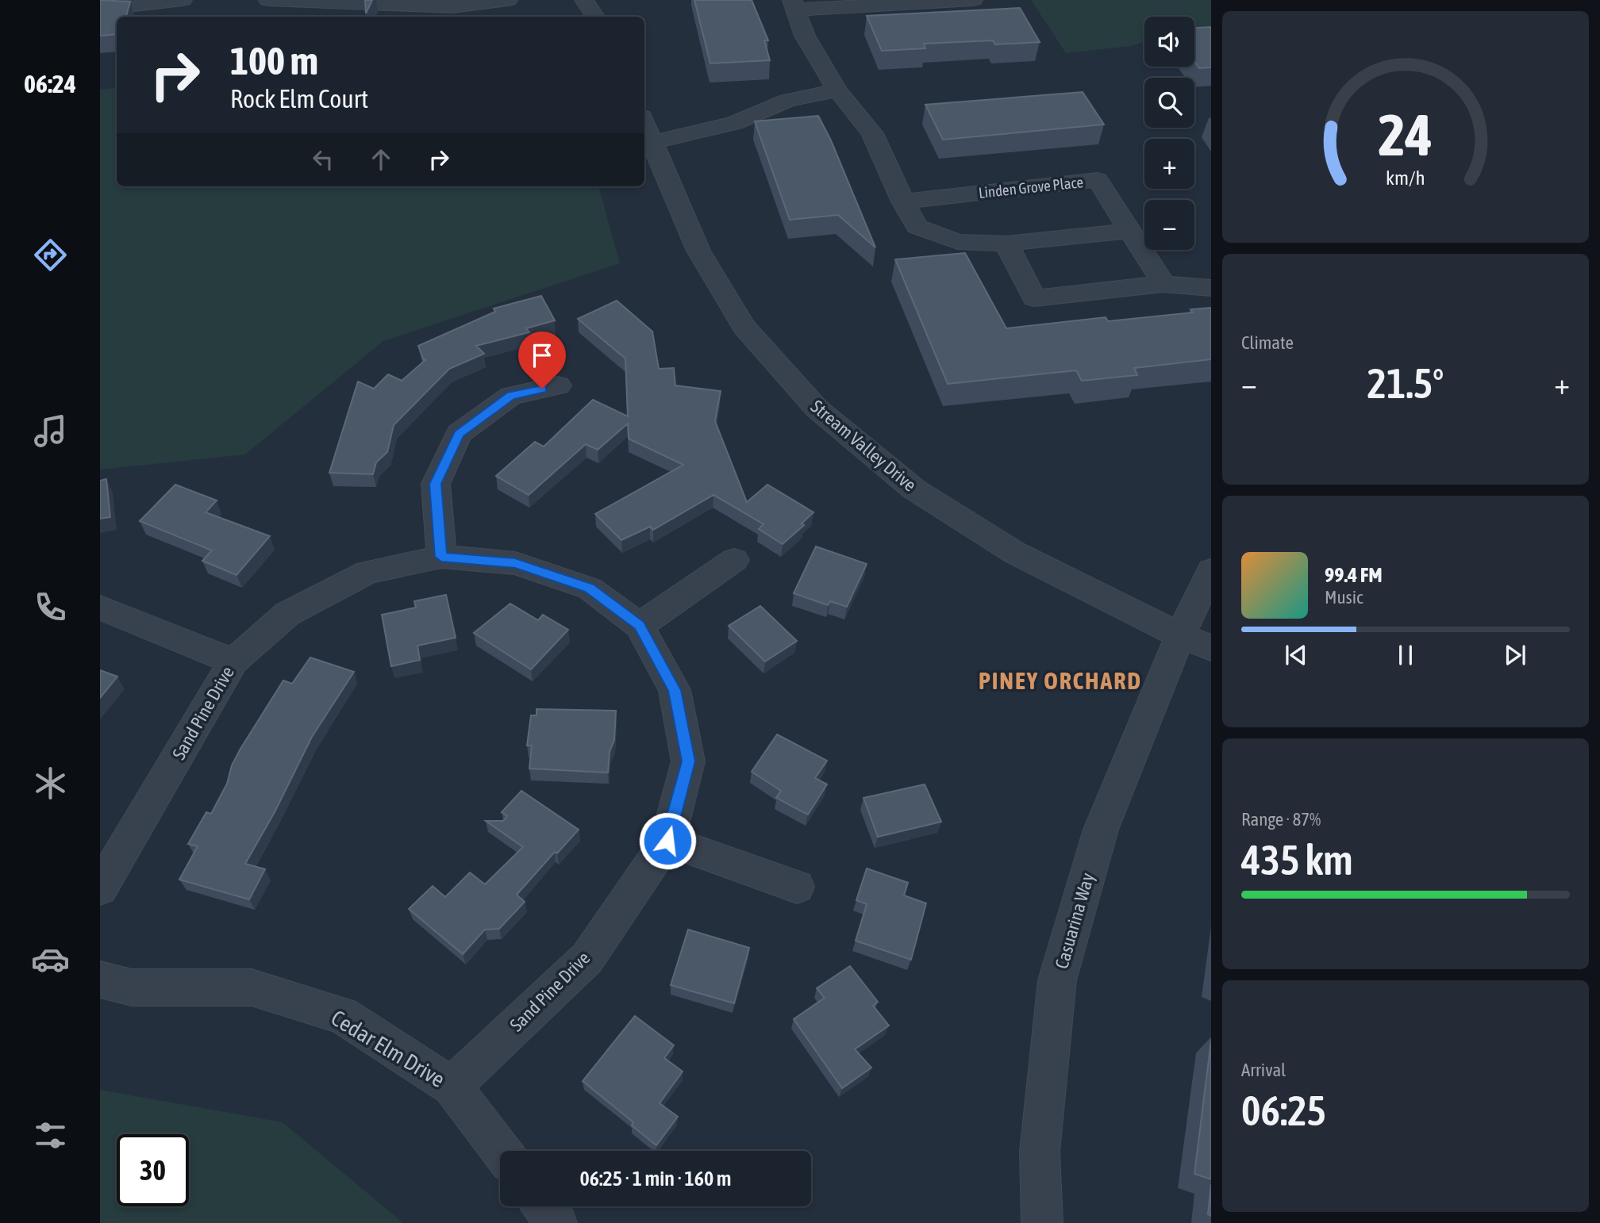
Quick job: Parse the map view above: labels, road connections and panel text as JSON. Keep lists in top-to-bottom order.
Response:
{
  "streets": {
    "street": [
      "Linden Grove Place",
      "Stream Valley Drive",
      "Sand Pine Drive",
      "Casuarina Way",
      "Cedar Elm Drive"
    ]
  },
  "crossings": [
    ["Stream Valley Drive", "Casuarina Way"],
    ["Sand Pine Drive", "Cedar Elm Drive"]
  ],
  "districts": ["PINEY ORCHARD"],
  "page": {
    "tabs": "06:24",
    "map_buttons": ["+", "−"],
    "turn": ["100 m", "Rock Elm Court"],
    "tile": [
      "Climate",
      ["Range · 87%", "435 km"],
      ["Arrival", "06:25"]
    ],
    "heat": ["−", "21.5°", "+"],
    "song": ["99.4 FM", "Music"],
    "limit": "30",
    "trip": "06:25 · 1 min · 160 m",
    "gauge": ["24", "km/h"]
  }
}
